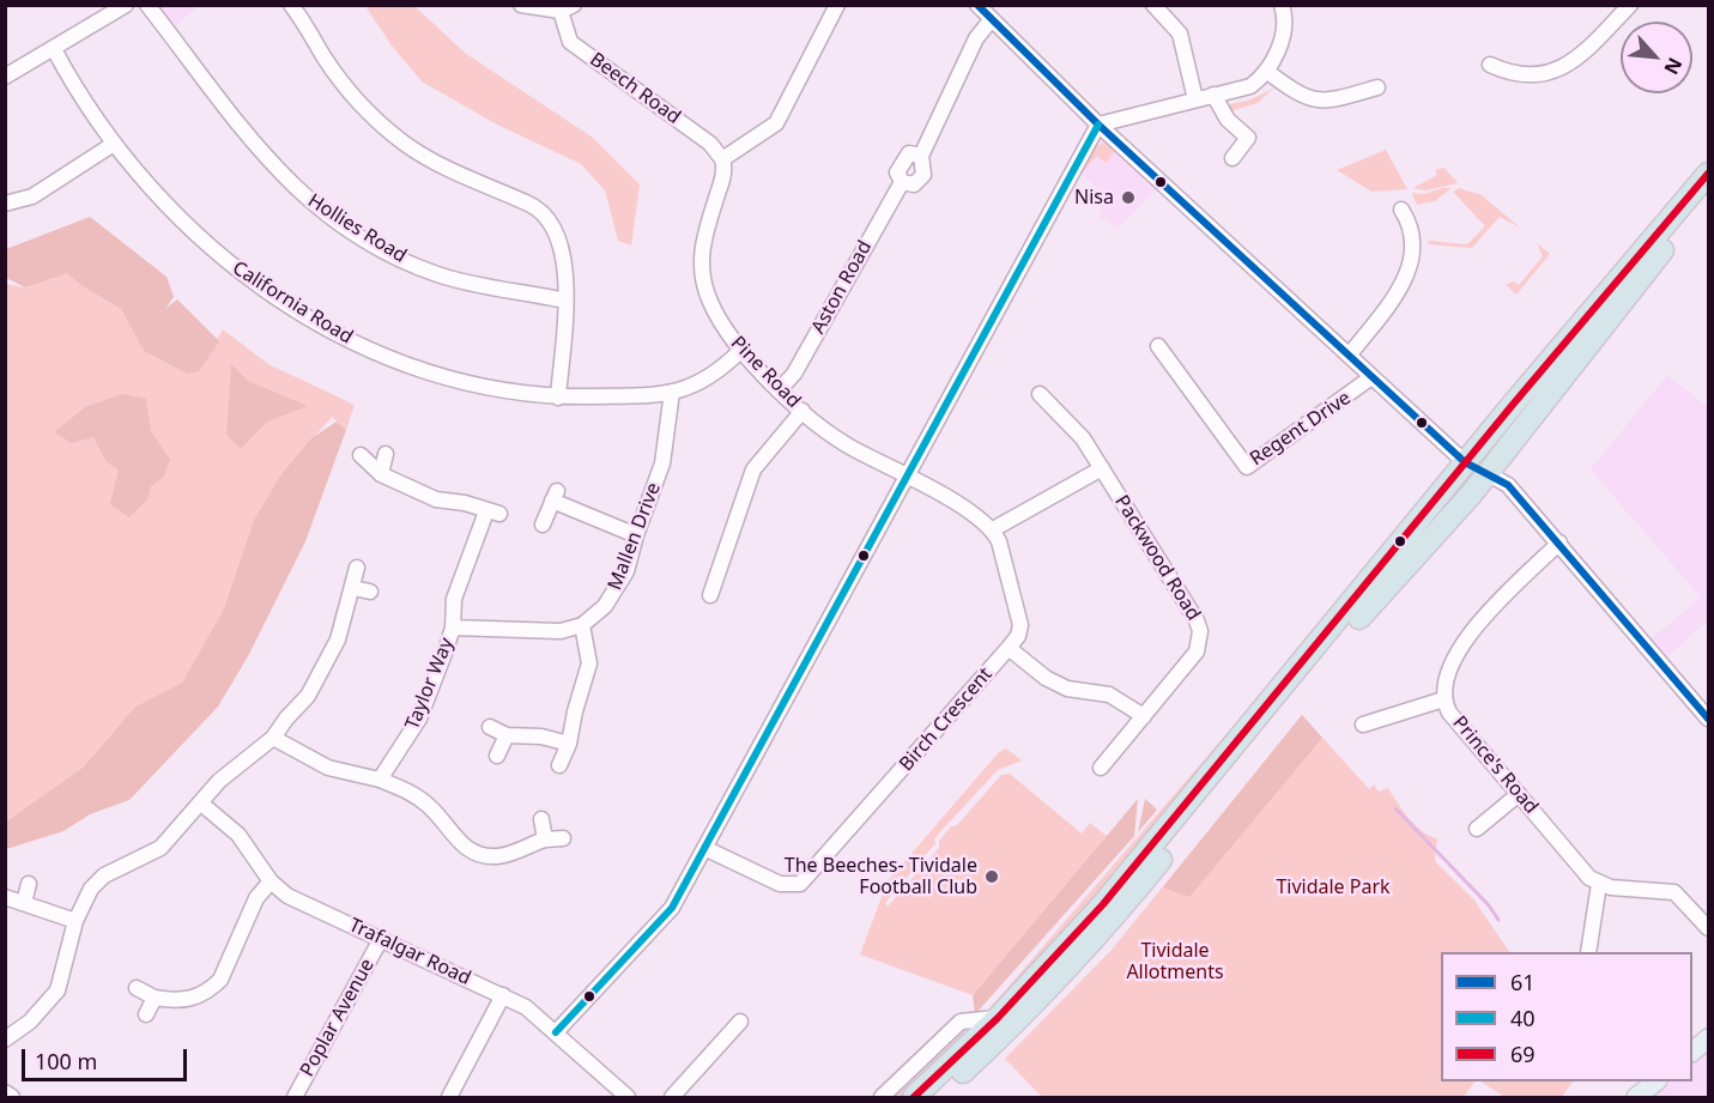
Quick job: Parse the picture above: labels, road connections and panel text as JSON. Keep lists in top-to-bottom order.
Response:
{
  "streets": {
    "street": [
      "Beech Road",
      "Hollies Road",
      "Aston Road",
      "California Road",
      "Pine Road",
      "Regent Drive",
      "Mallen Drive",
      "Packwood Road",
      "Taylor Way",
      "Birch Crescent",
      "Prince's Road",
      "Trafalgar Road",
      "Poplar Avenue"
    ]
  },
  "crossings": [
    ["Beech Road", "Pine Road"],
    ["Aston Road", "Pine Road"],
    ["California Road", "Pine Road"],
    ["California Road", "Mallen Drive"],
    ["Trafalgar Road", "Poplar Avenue"]
  ],
  "parks": ["Tividale Park", "Tividale Allotments"],
  "places": ["Nisa", "The Beeches- Tividale Football Club"],
  "lines": ["transit line 61", "transit line 40", "transit line 69"],
  "legend": ["61", "40", "69"],
  "scale_bar": "100 m",
  "north": "bottom right"
}
